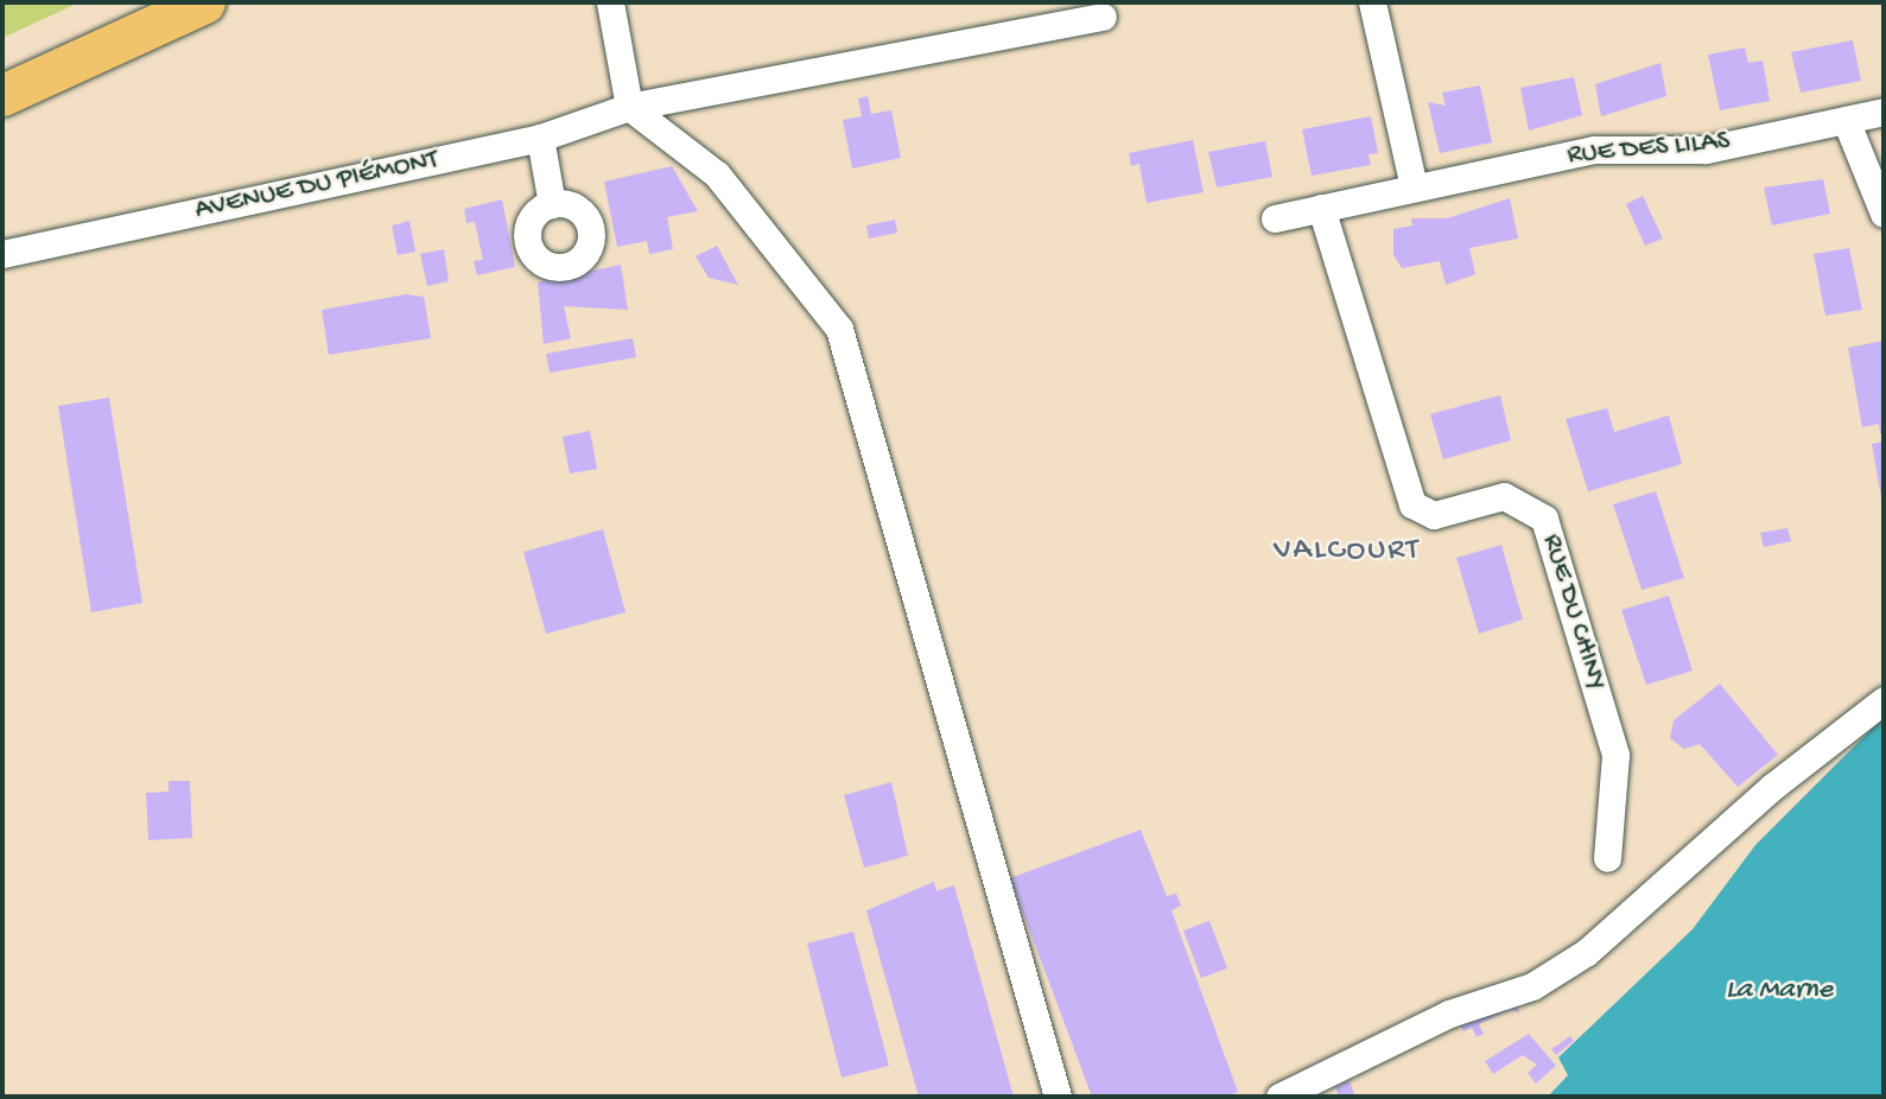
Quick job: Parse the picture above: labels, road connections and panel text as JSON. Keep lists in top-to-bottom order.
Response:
{
  "streets": {
    "street": ["RUE DES LILAS", "AVENUE DU PIÉMONT", "RUE DU CHINY"]
  },
  "crossings": [
    ["RUE DES LILAS", "RUE DU CHINY"]
  ],
  "districts": ["VALCOURT"],
  "water": ["La Marne"]
}
